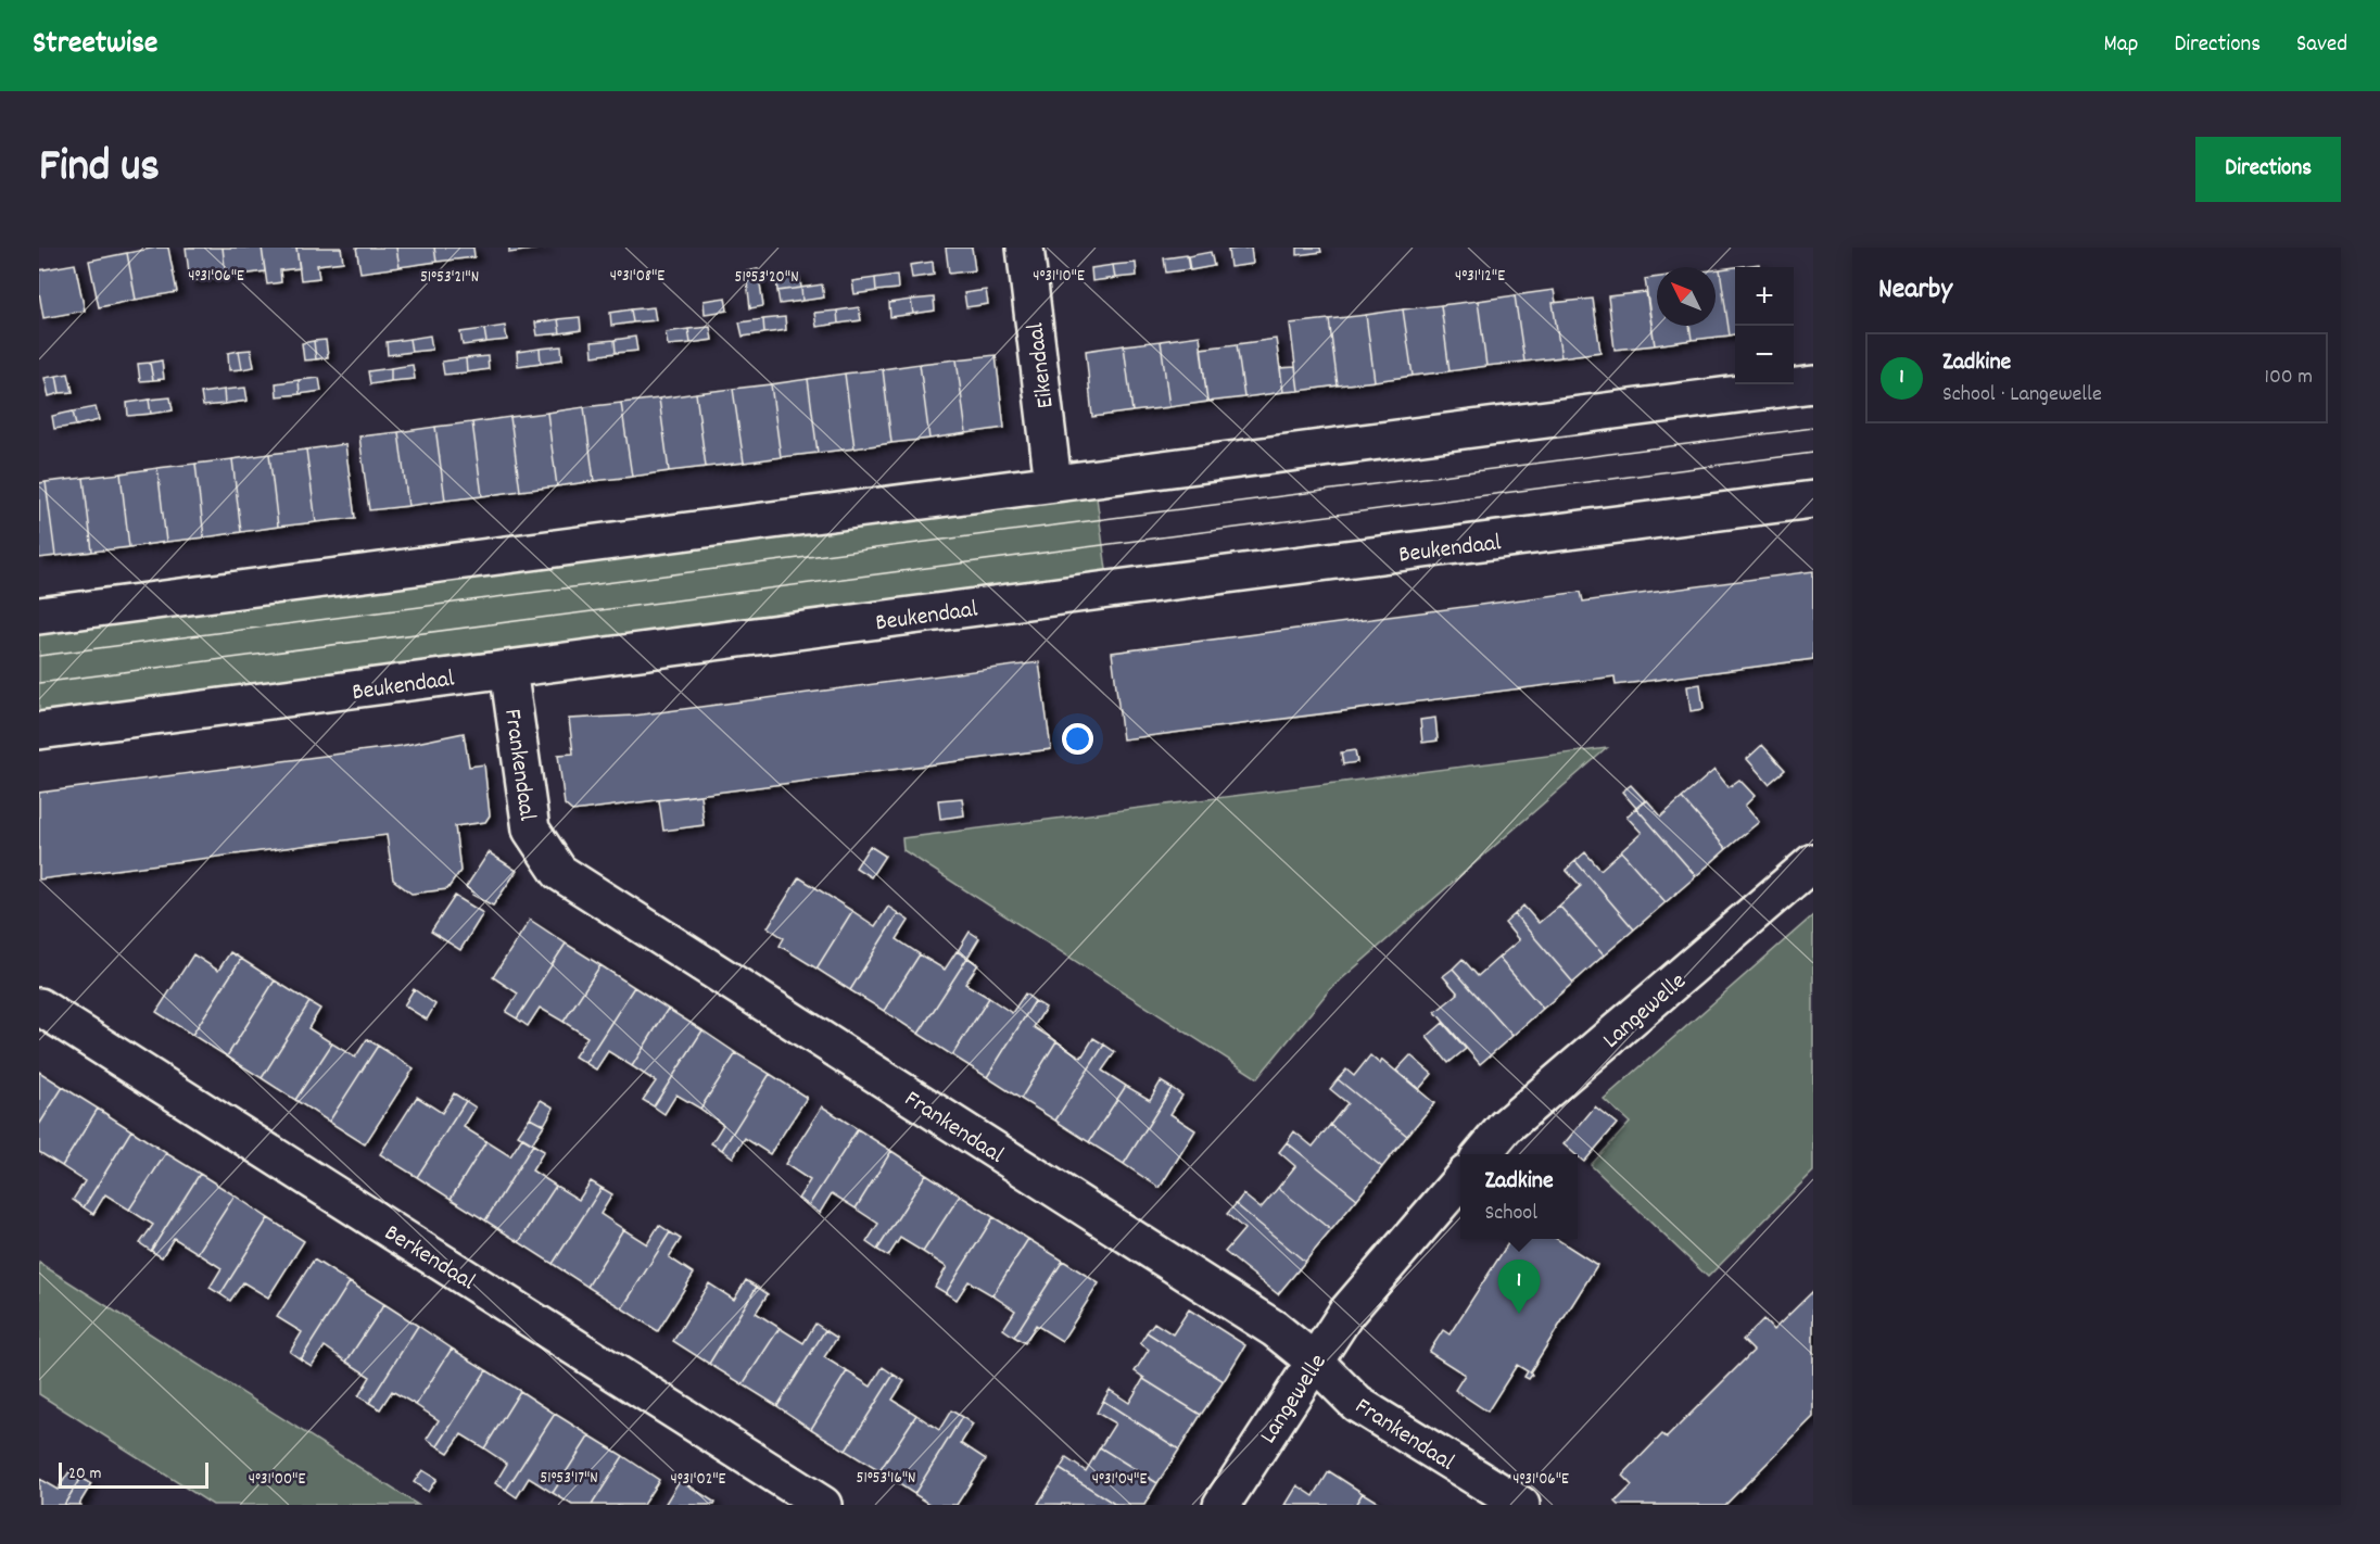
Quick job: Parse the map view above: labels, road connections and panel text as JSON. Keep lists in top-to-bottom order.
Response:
{
  "streets": {
    "street": [
      "Eikendaal",
      "Beukendaal",
      "Frankendaal",
      "Langewelle",
      "Berkendaal"
    ]
  },
  "crossings": [
    ["Beukendaal", "Frankendaal"],
    ["Frankendaal", "Langewelle"]
  ],
  "scale_bar": "20 m",
  "north": "top left",
  "page": {
    "header": "Streetwise",
    "nav": ["Map", "Directions", "Saved"],
    "title": "Find us",
    "buttons": "Directions",
    "heading": "Nearby",
    "map_buttons": ["+", "−"],
    "list": [
      {
        "mark": "1",
        "name": "Zadkine",
        "note": "School · Langewelle",
        "value": "100 m"
      }
    ],
    "popup": ["Zadkine", "School"],
    "pins": "1",
    "scale": "20 m"
  },
  "coordinates": [
    "4°31'06\"E",
    "4°31'08\"E",
    "4°31'10\"E",
    "4°31'12\"E",
    "51°53'21\"N",
    "51°53'20\"N",
    "51°53'17\"N",
    "51°53'16\"N",
    "4°31'00\"E",
    "4°31'02\"E",
    "4°31'04\"E"
  ]
}
